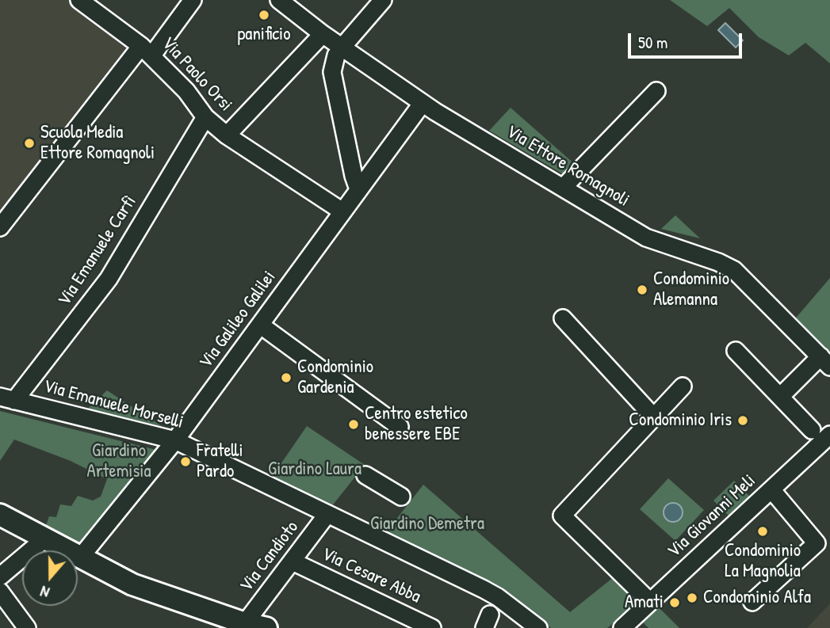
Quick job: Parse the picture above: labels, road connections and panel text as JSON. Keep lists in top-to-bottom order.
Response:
{
  "streets": {
    "street": [
      "Via Paolo Orsi",
      "Via Ettore Romagnoli",
      "Via Emanuele Carfì",
      "Via Galileo Galilei",
      "Via Emanuele Morselli",
      "Via Giovanni Meli",
      "Via Candioto",
      "Via Cesare Abba"
    ]
  },
  "crossings": [
    ["Via Paolo Orsi", "Via Emanuele Carfì"],
    ["Via Paolo Orsi", "Via Galileo Galilei"],
    ["Via Ettore Romagnoli", "Via Galileo Galilei"],
    ["Via Emanuele Carfì", "Via Emanuele Morselli"],
    ["Via Galileo Galilei", "Via Emanuele Morselli"],
    ["Via Emanuele Morselli", "Via Candioto"],
    ["Via Candioto", "Via Cesare Abba"]
  ],
  "parks": ["Giardino Artemisia", "Giardino Laura", "Giardino Demetra"],
  "places": [
    "panificio",
    "Scuola Media Ettore Romagnoli",
    "Condominio Alemanna",
    "Condominio Gardenia",
    "Condominio Iris",
    "Centro estetico benessere EBE",
    "Fratelli Pardo",
    "Condominio La Magnolia",
    "Condominio Alfa",
    "Amati"
  ],
  "scale_bar": "50 m",
  "north": "bottom"
}
